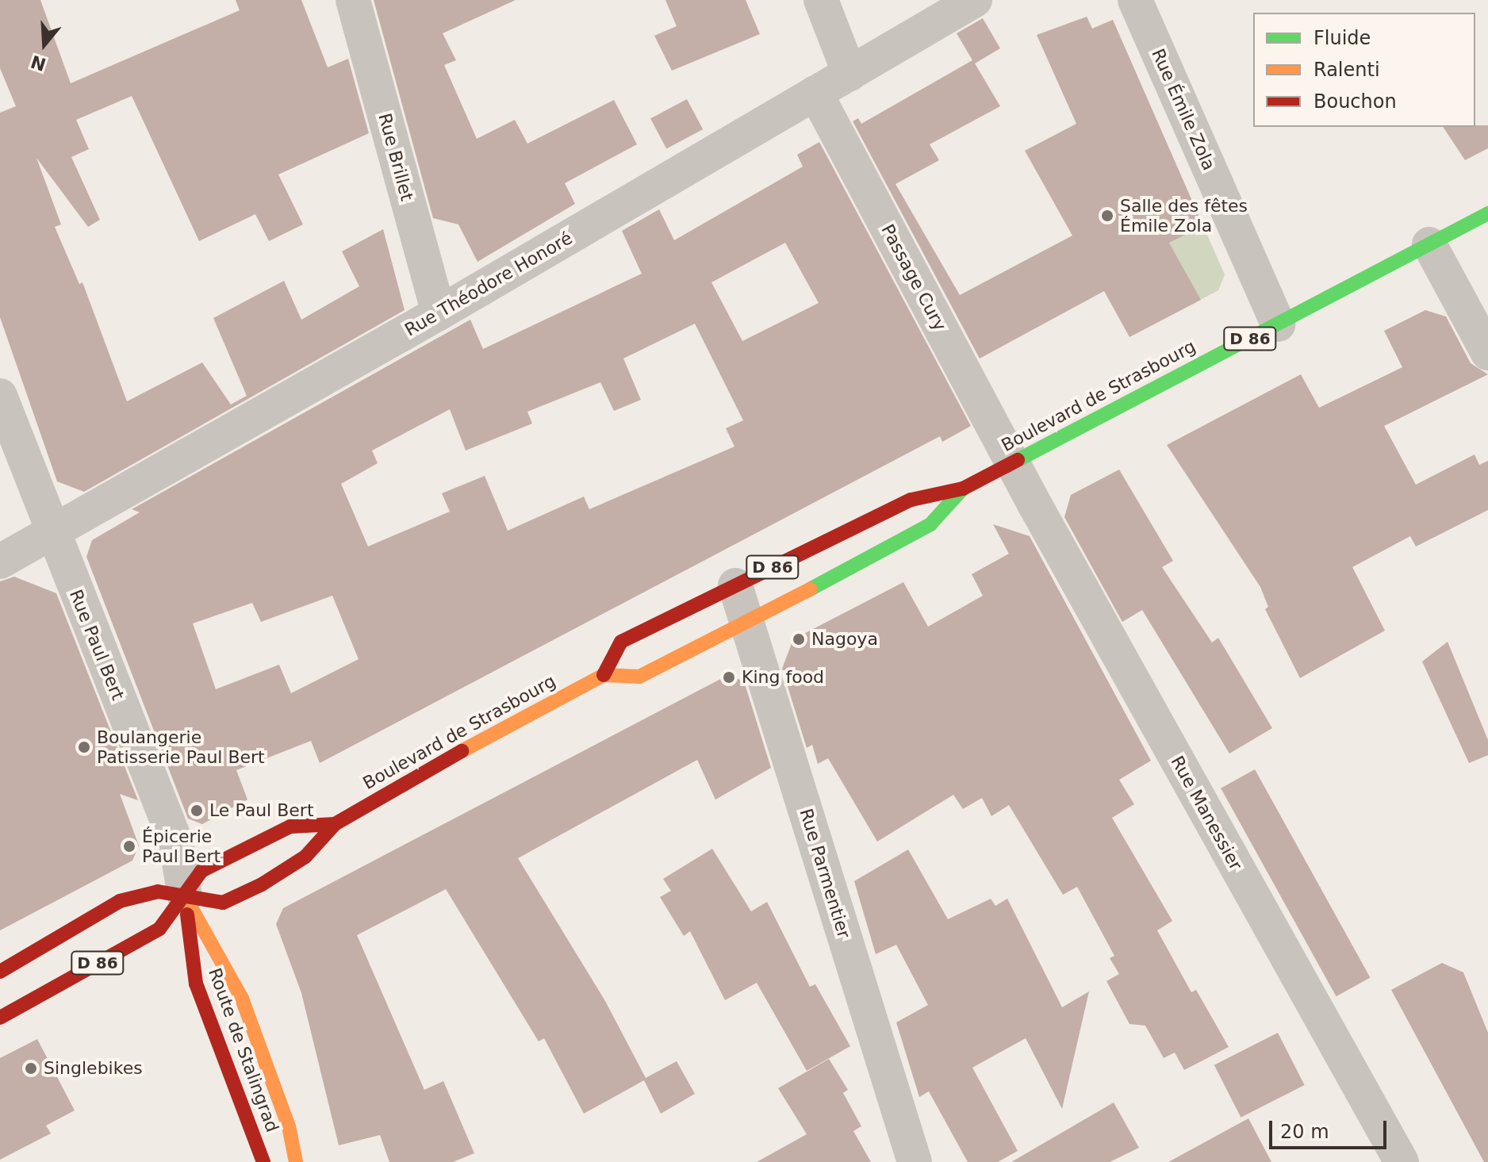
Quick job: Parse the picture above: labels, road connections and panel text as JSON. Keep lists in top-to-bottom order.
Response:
{
  "streets": {
    "main road": ["D 86", "Boulevard de Strasbourg", "Route de Stalingrad"],
    "street": [
      "Rue Émile Zola",
      "Rue Brillet",
      "Passage Cury",
      "Rue Théodore Honoré",
      "Rue Paul Bert",
      "Rue Manessier",
      "Rue Parmentier"
    ]
  },
  "crossings": [
    ["Rue Émile Zola", "Boulevard de Strasbourg"],
    ["Rue Brillet", "Rue Théodore Honoré"],
    ["Passage Cury", "Rue Théodore Honoré"],
    ["Passage Cury", "Boulevard de Strasbourg"],
    ["Passage Cury", "Rue Manessier"],
    ["Rue Théodore Honoré", "Rue Paul Bert"],
    ["Boulevard de Strasbourg", "Rue Paul Bert"],
    ["Boulevard de Strasbourg", "Rue Manessier"],
    ["Boulevard de Strasbourg", "Rue Parmentier"],
    ["Boulevard de Strasbourg", "Route de Stalingrad"],
    ["Rue Paul Bert", "Route de Stalingrad"]
  ],
  "places": [
    "Salle des fêtes Émile Zola",
    "Nagoya",
    "King food",
    "Boulangerie Patisserie Paul Bert",
    "Le Paul Bert",
    "Épicerie Paul Bert",
    "Singlebikes"
  ],
  "legend": ["Fluide", "Ralenti", "Bouchon"],
  "scale_bar": "20 m",
  "north": "bottom"
}
